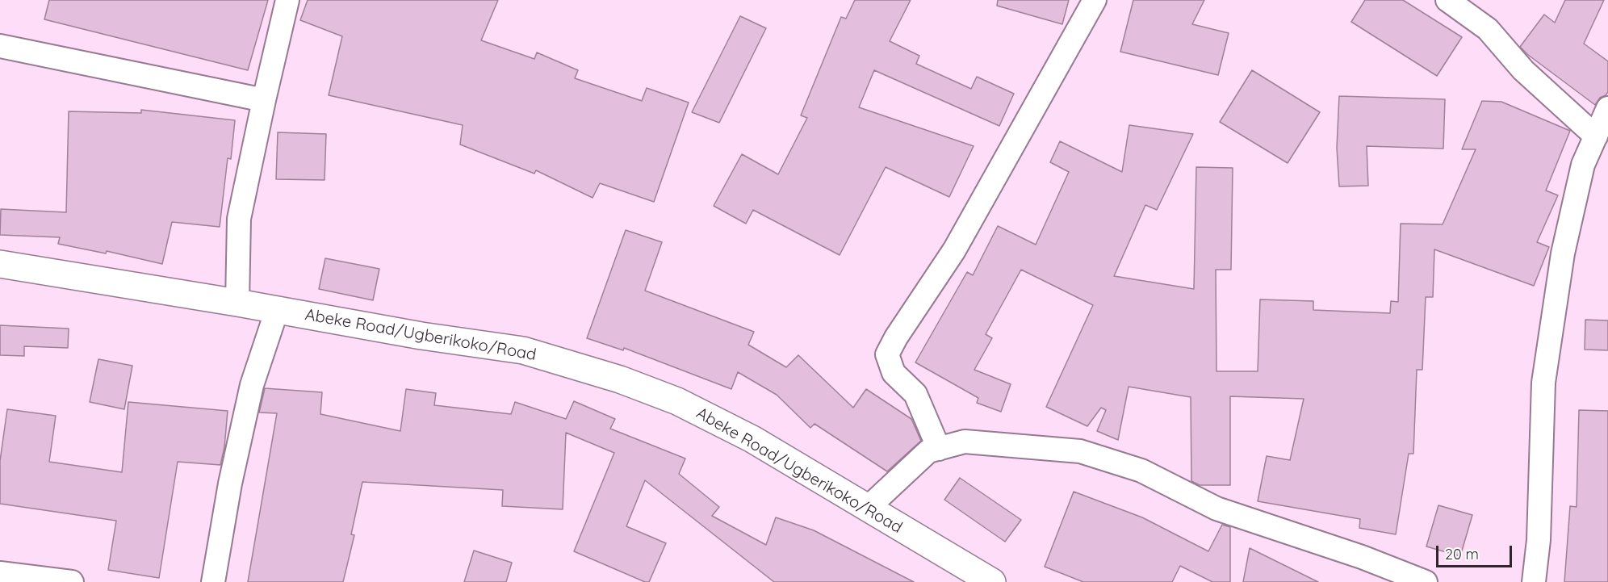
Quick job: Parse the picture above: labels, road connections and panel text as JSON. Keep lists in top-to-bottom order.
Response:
{
  "streets": {
    "street": ["Abeke Road/Ugberikoko/Road"]
  },
  "scale_bar": "20 m"
}
